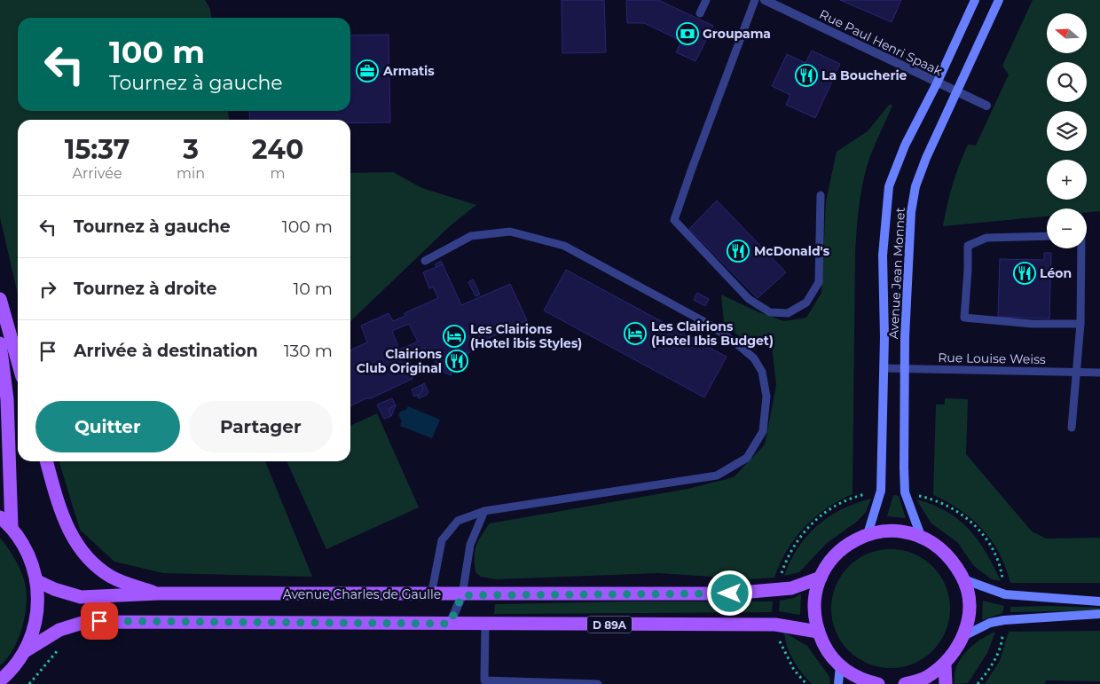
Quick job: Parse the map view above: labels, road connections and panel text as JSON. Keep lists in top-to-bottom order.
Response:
{
  "streets": {
    "main road": ["Avenue Charles de Gaulle", "D 89A"],
    "street": ["Rue Paul Henri Spaak", "Avenue Jean Monnet"],
    "lane": ["Rue Louise Weiss"]
  },
  "crossings": [
    ["Rue Paul Henri Spaak", "Avenue Jean Monnet"],
    ["Avenue Jean Monnet", "Rue Louise Weiss"]
  ],
  "places": {
    "bank": ["Groupama"],
    "office": ["Armatis"],
    "restaurant": [
      "La Boucherie",
      "McDonald's",
      "Léon",
      "Clairions Club Original"
    ],
    "hotel": ["Les Clairions (Hotel Ibis Budget)", "Les Clairions (Hotel ibis Styles)"]
  },
  "north": "left",
  "page": {
    "map_buttons": ["+", "−"],
    "turn": ["100 m", "Tournez à gauche"],
    "eta": [
      "15:37",
      "Arrivée",
      "3",
      "min",
      "240",
      "m"
    ],
    "list": [
      {
        "name": "Tournez à gauche",
        "value": "100 m"
      },
      {
        "name": "Tournez à droite",
        "value": "10 m"
      },
      {
        "name": "Arrivée à destination",
        "value": "130 m"
      }
    ],
    "buttons": ["Quitter", "Partager"]
  }
}
